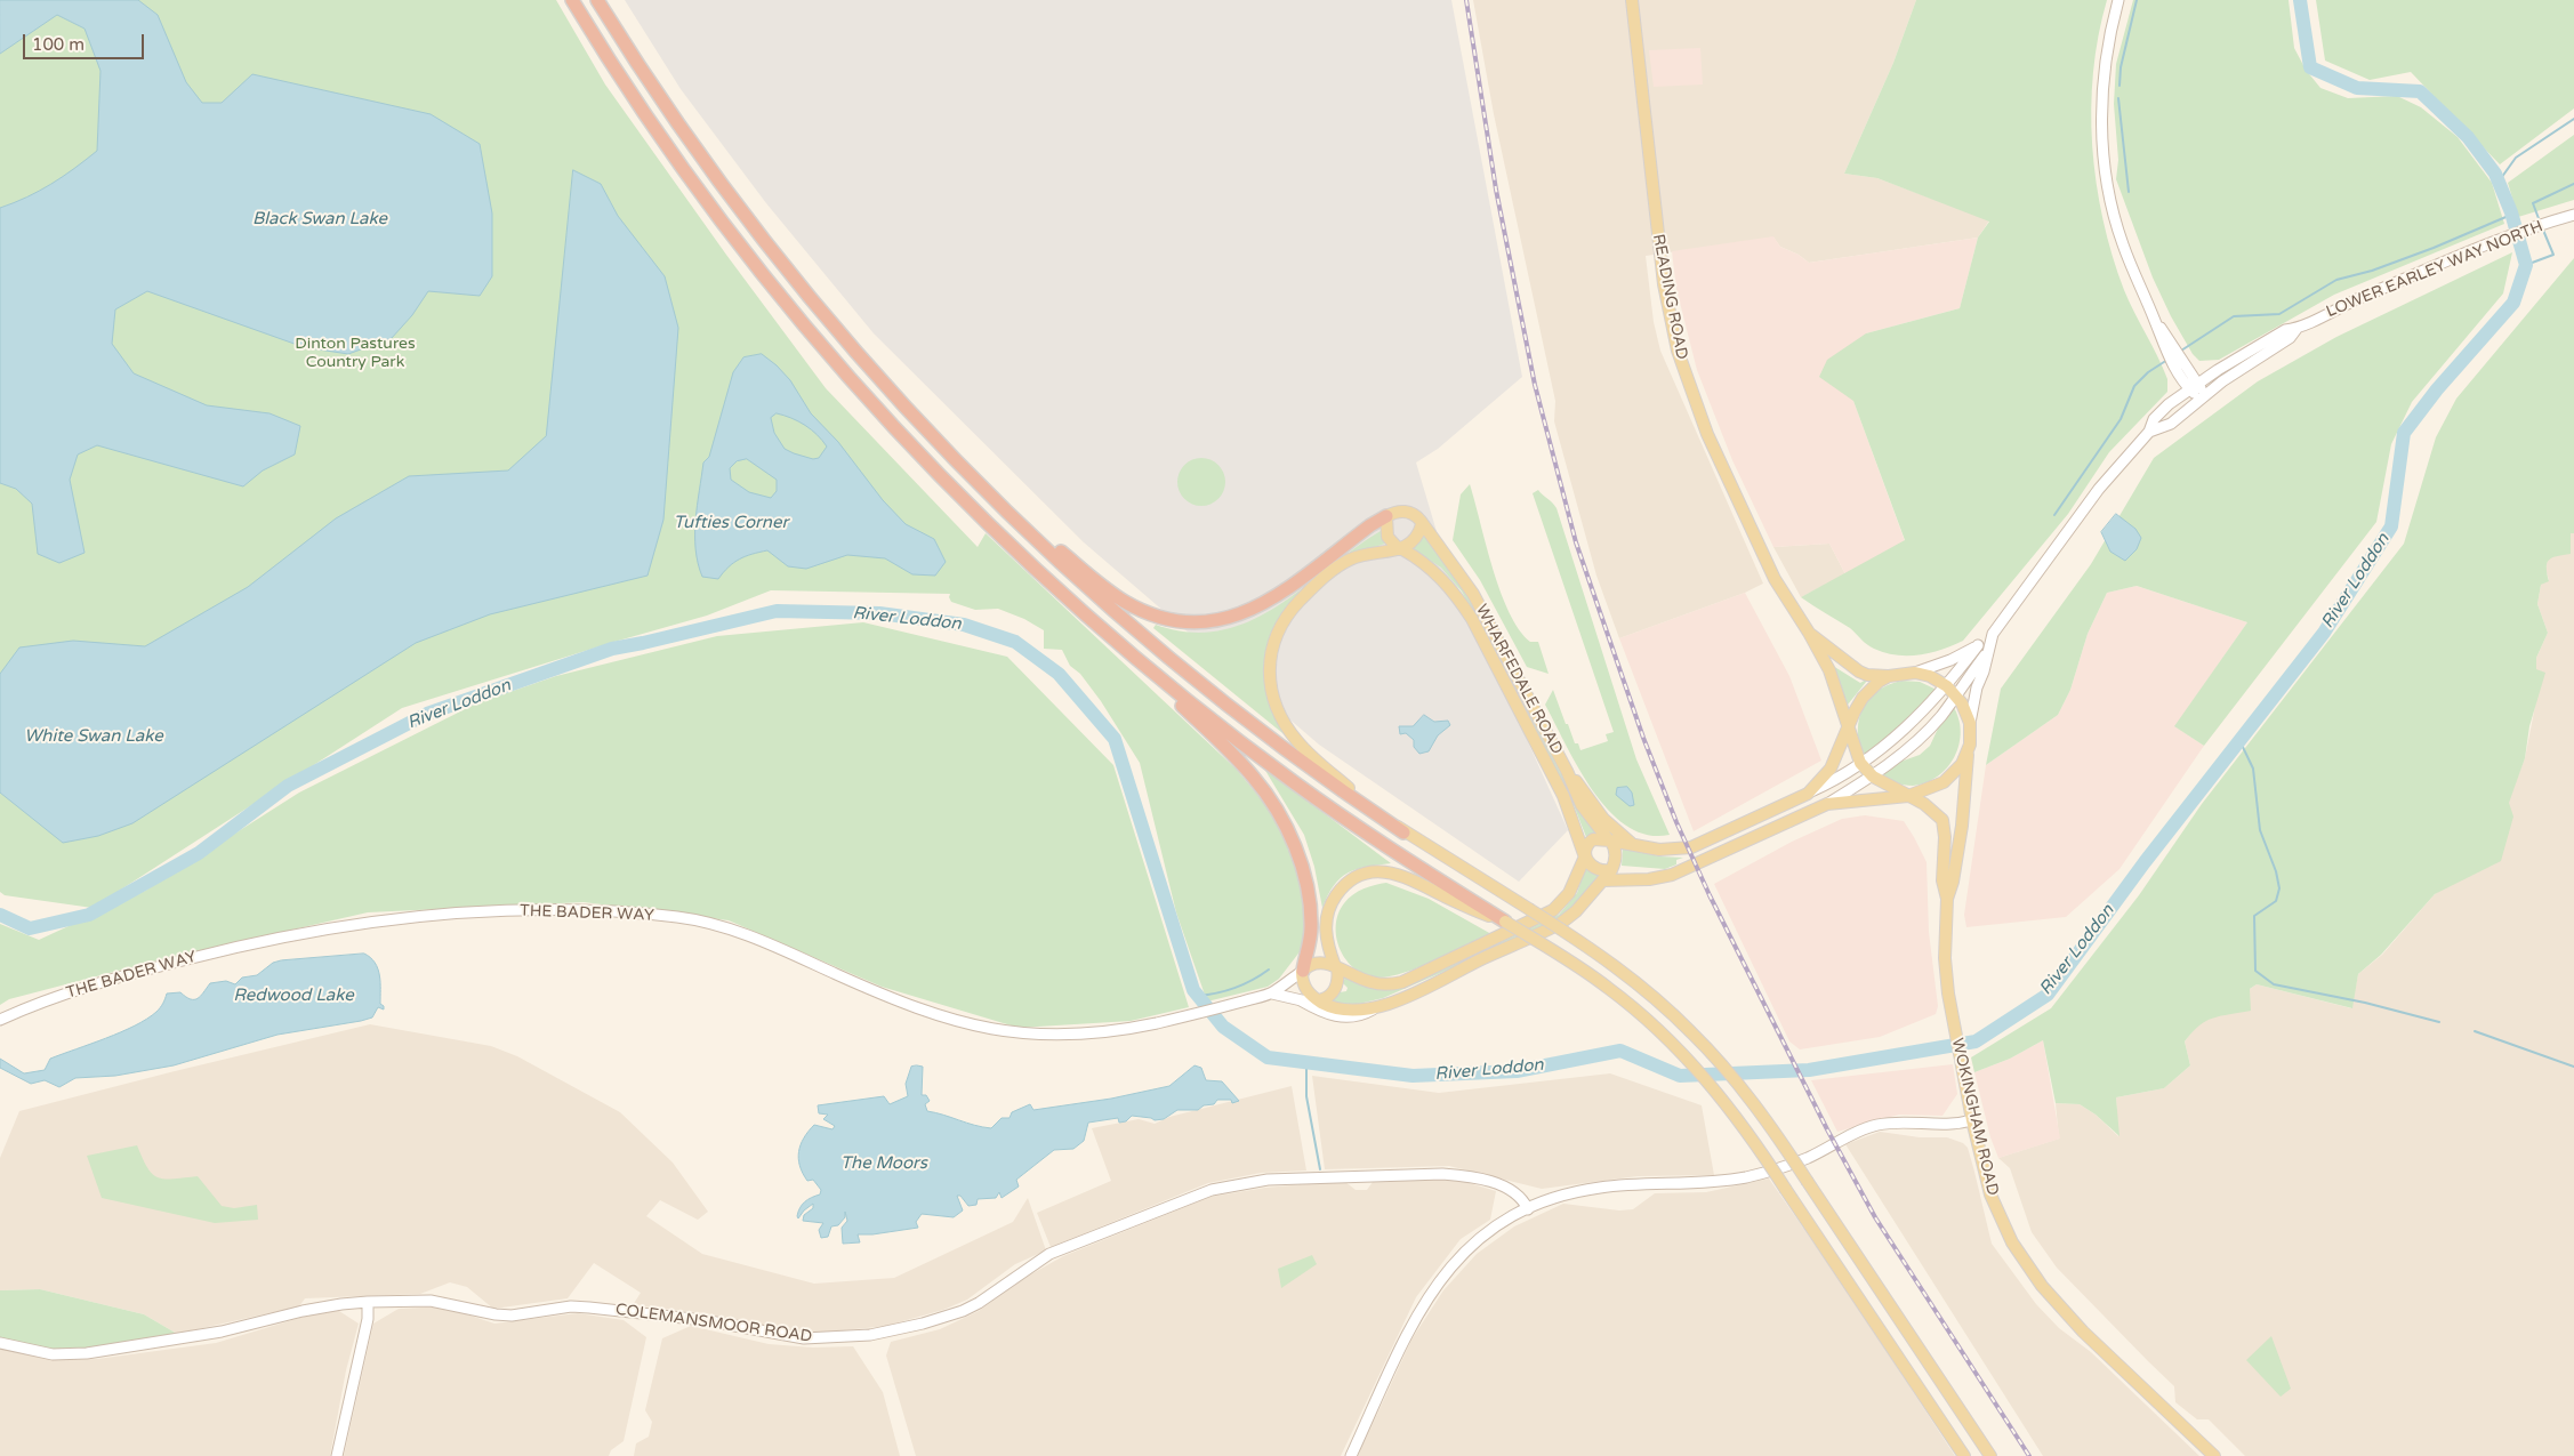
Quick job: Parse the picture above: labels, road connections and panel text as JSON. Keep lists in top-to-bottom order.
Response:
{
  "streets": {
    "main road": [
      "LOWER EARLEY WAY NORTH",
      "READING ROAD",
      "WHARFEDALE ROAD",
      "WOKINGHAM ROAD"
    ],
    "street": ["THE BADER WAY", "COLEMANSMOOR ROAD"]
  },
  "crossings": [
    ["LOWER EARLEY WAY NORTH", "READING ROAD"],
    ["LOWER EARLEY WAY NORTH", "WHARFEDALE ROAD"],
    ["LOWER EARLEY WAY NORTH", "WOKINGHAM ROAD"],
    ["READING ROAD", "WOKINGHAM ROAD"]
  ],
  "water": [
    "Black Swan Lake",
    "Tufties Corner",
    "River Loddon",
    "White Swan Lake",
    "Redwood Lake",
    "The Moors"
  ],
  "parks": ["Dinton Pastures Country Park"],
  "scale_bar": "100 m"
}
